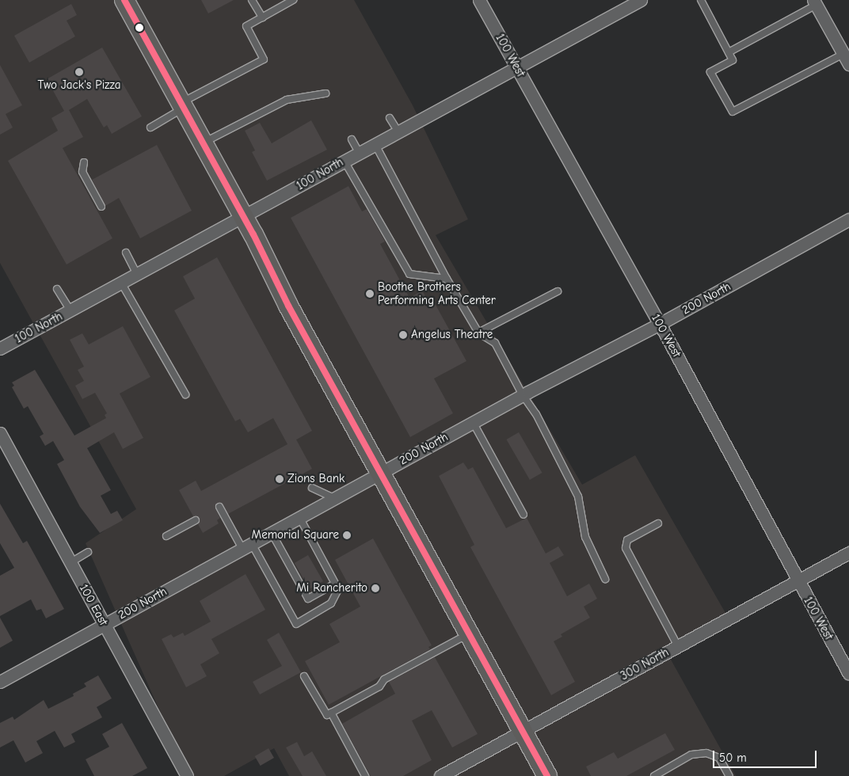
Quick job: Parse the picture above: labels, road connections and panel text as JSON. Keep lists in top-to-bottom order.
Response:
{
  "streets": {
    "street": [
      "100 West",
      "100 North",
      "200 North",
      "100 East",
      "300 North"
    ]
  },
  "crossings": [
    ["100 West", "100 North"],
    ["100 West", "200 North"],
    ["100 West", "300 North"],
    ["200 North", "100 East"]
  ],
  "places": [
    "Two Jack's Pizza",
    "Boothe Brothers Performing Arts Center",
    "Angelus Theatre",
    "Zions Bank",
    "Memorial Square",
    "Mi Rancherito"
  ],
  "scale_bar": "50 m"
}
